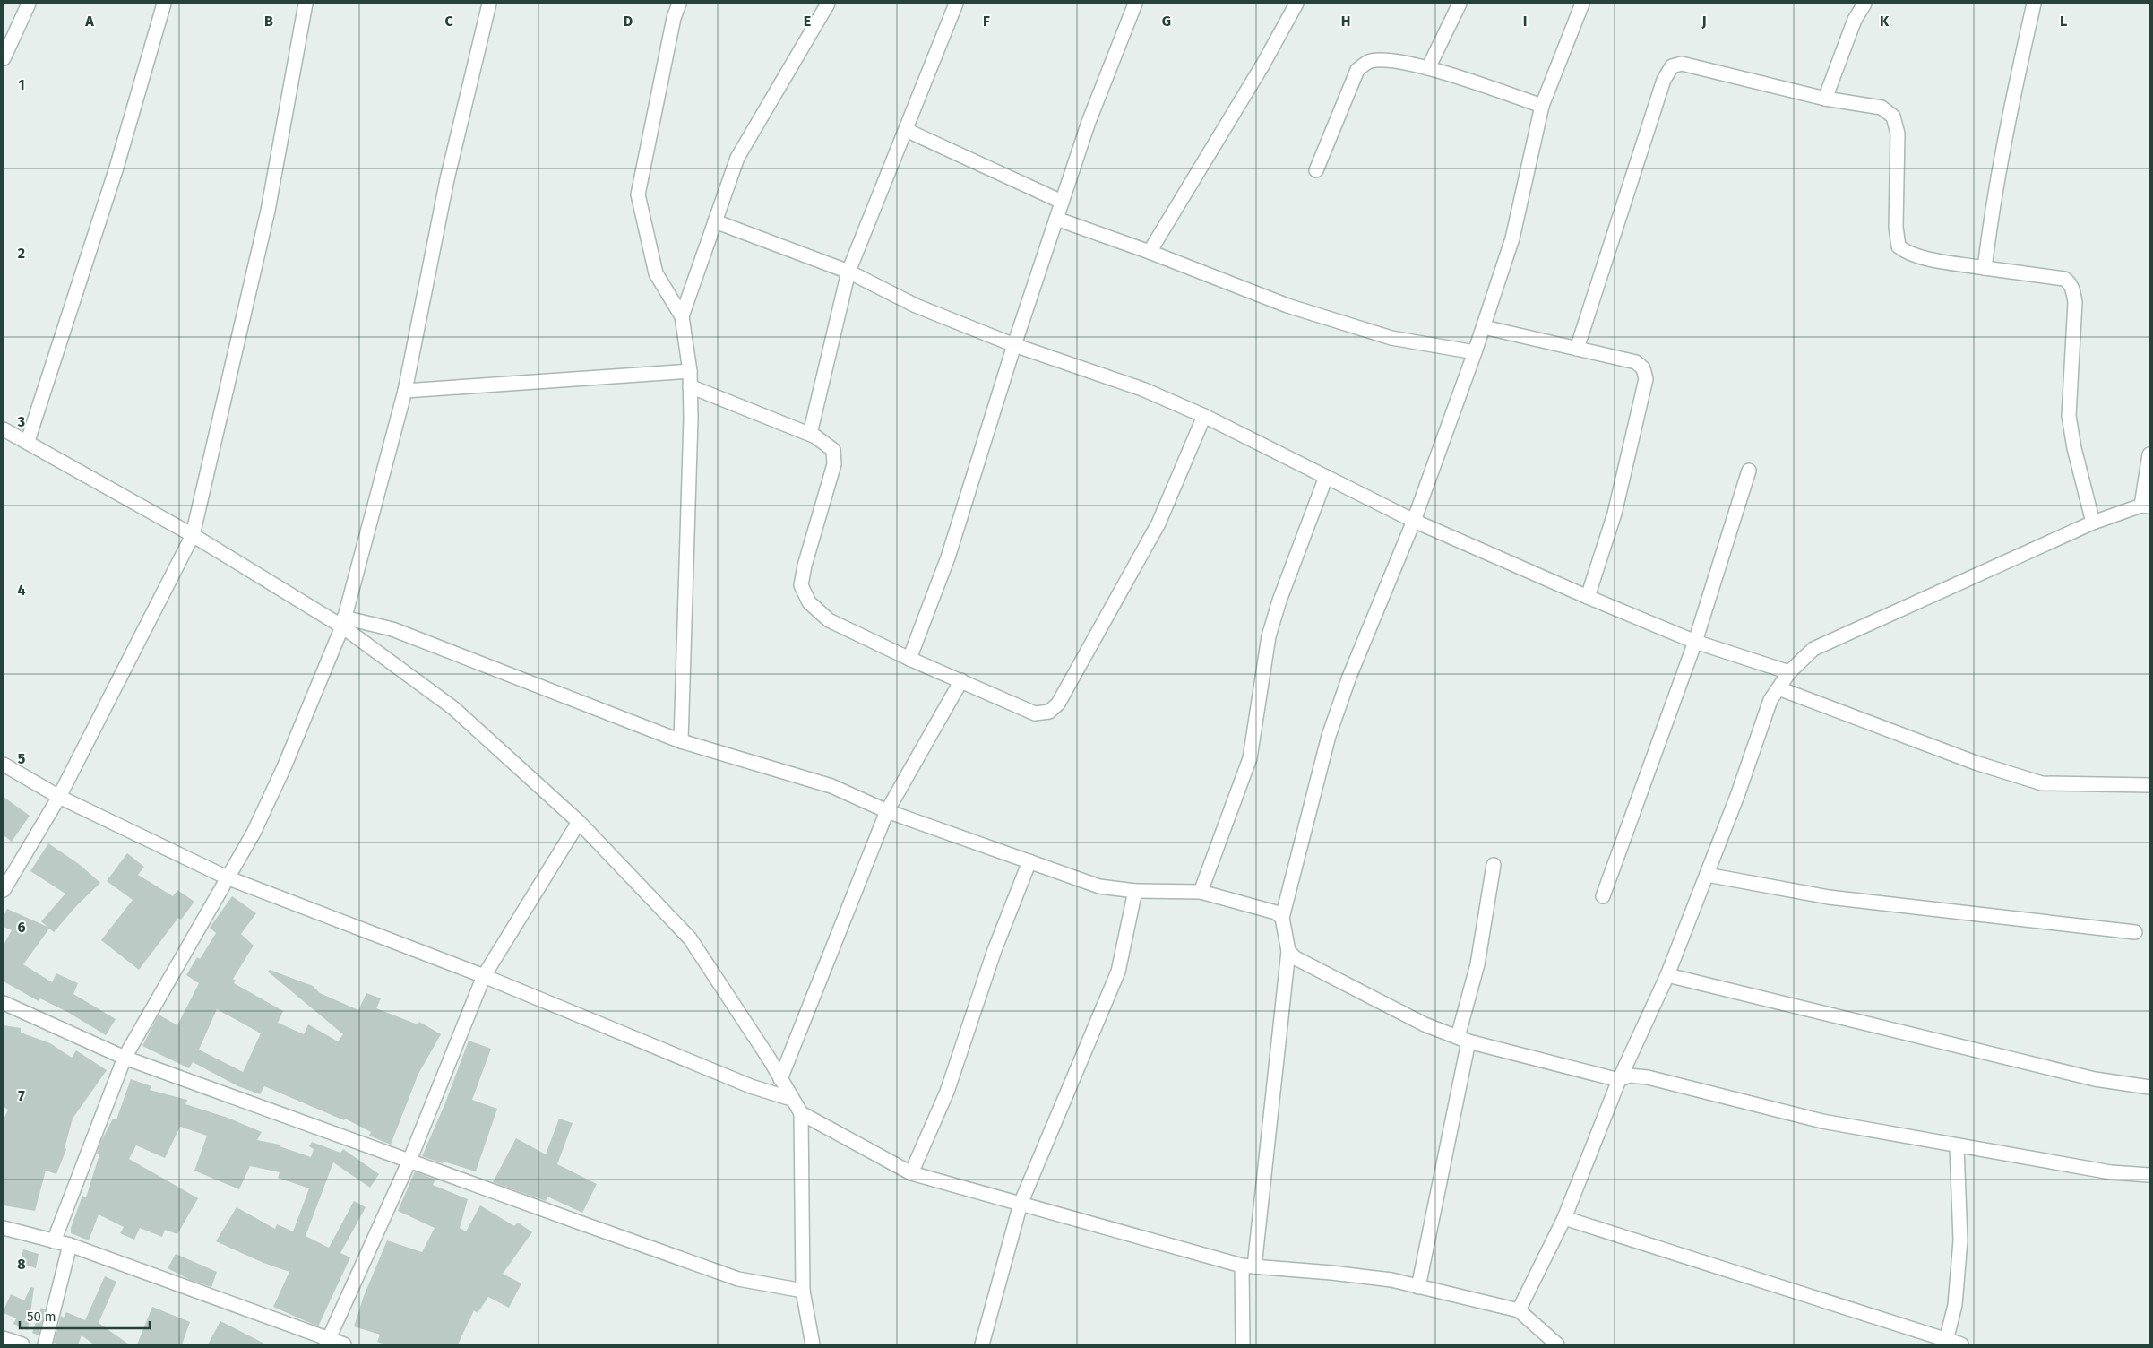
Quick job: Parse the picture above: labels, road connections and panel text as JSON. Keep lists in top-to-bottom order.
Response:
{
  "scale_bar": "50 m",
  "grid": {
    "columns": [
      "A",
      "B",
      "C",
      "D",
      "E",
      "F",
      "G",
      "H",
      "I",
      "J",
      "K",
      "L"
    ],
    "rows": [
      "1",
      "2",
      "3",
      "4",
      "5",
      "6",
      "7",
      "8"
    ]
  }
}
